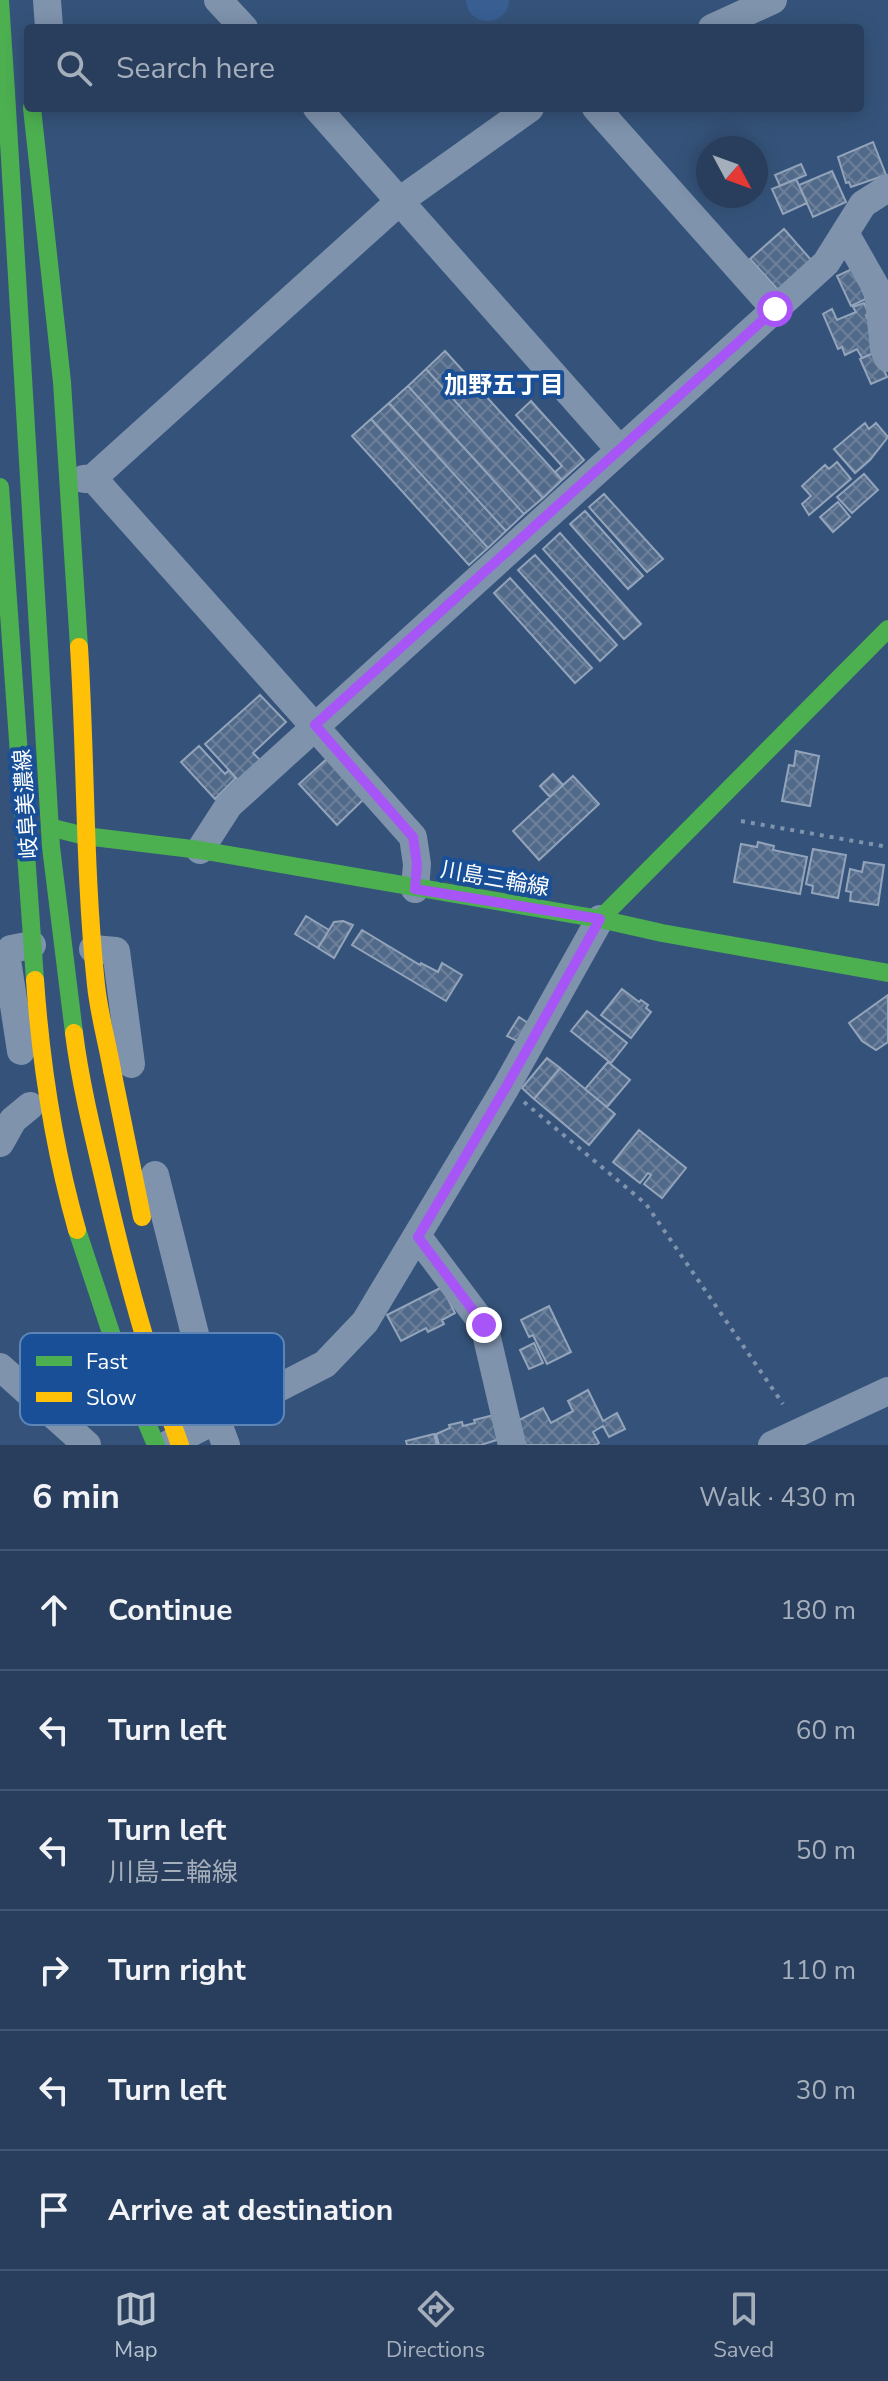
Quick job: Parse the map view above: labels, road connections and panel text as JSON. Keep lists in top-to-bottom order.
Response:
{
  "streets": {
    "main road": ["岐阜美濃線", "川島三輪線"]
  },
  "districts": ["加野五丁目"],
  "legend": ["Fast", "Slow"],
  "north": "bottom right",
  "page": {
    "search": "Search here",
    "heading": ["6 min", "Walk · 430 m"],
    "list": [
      ["Continue", "180 m"],
      ["Turn left", "60 m"],
      ["Turn left", "川島三輪線", "50 m"],
      ["Turn right", "110 m"],
      ["Turn left", "30 m"],
      "Arrive at destination"
    ],
    "nav": ["Map", "Directions", "Saved"]
  }
}
